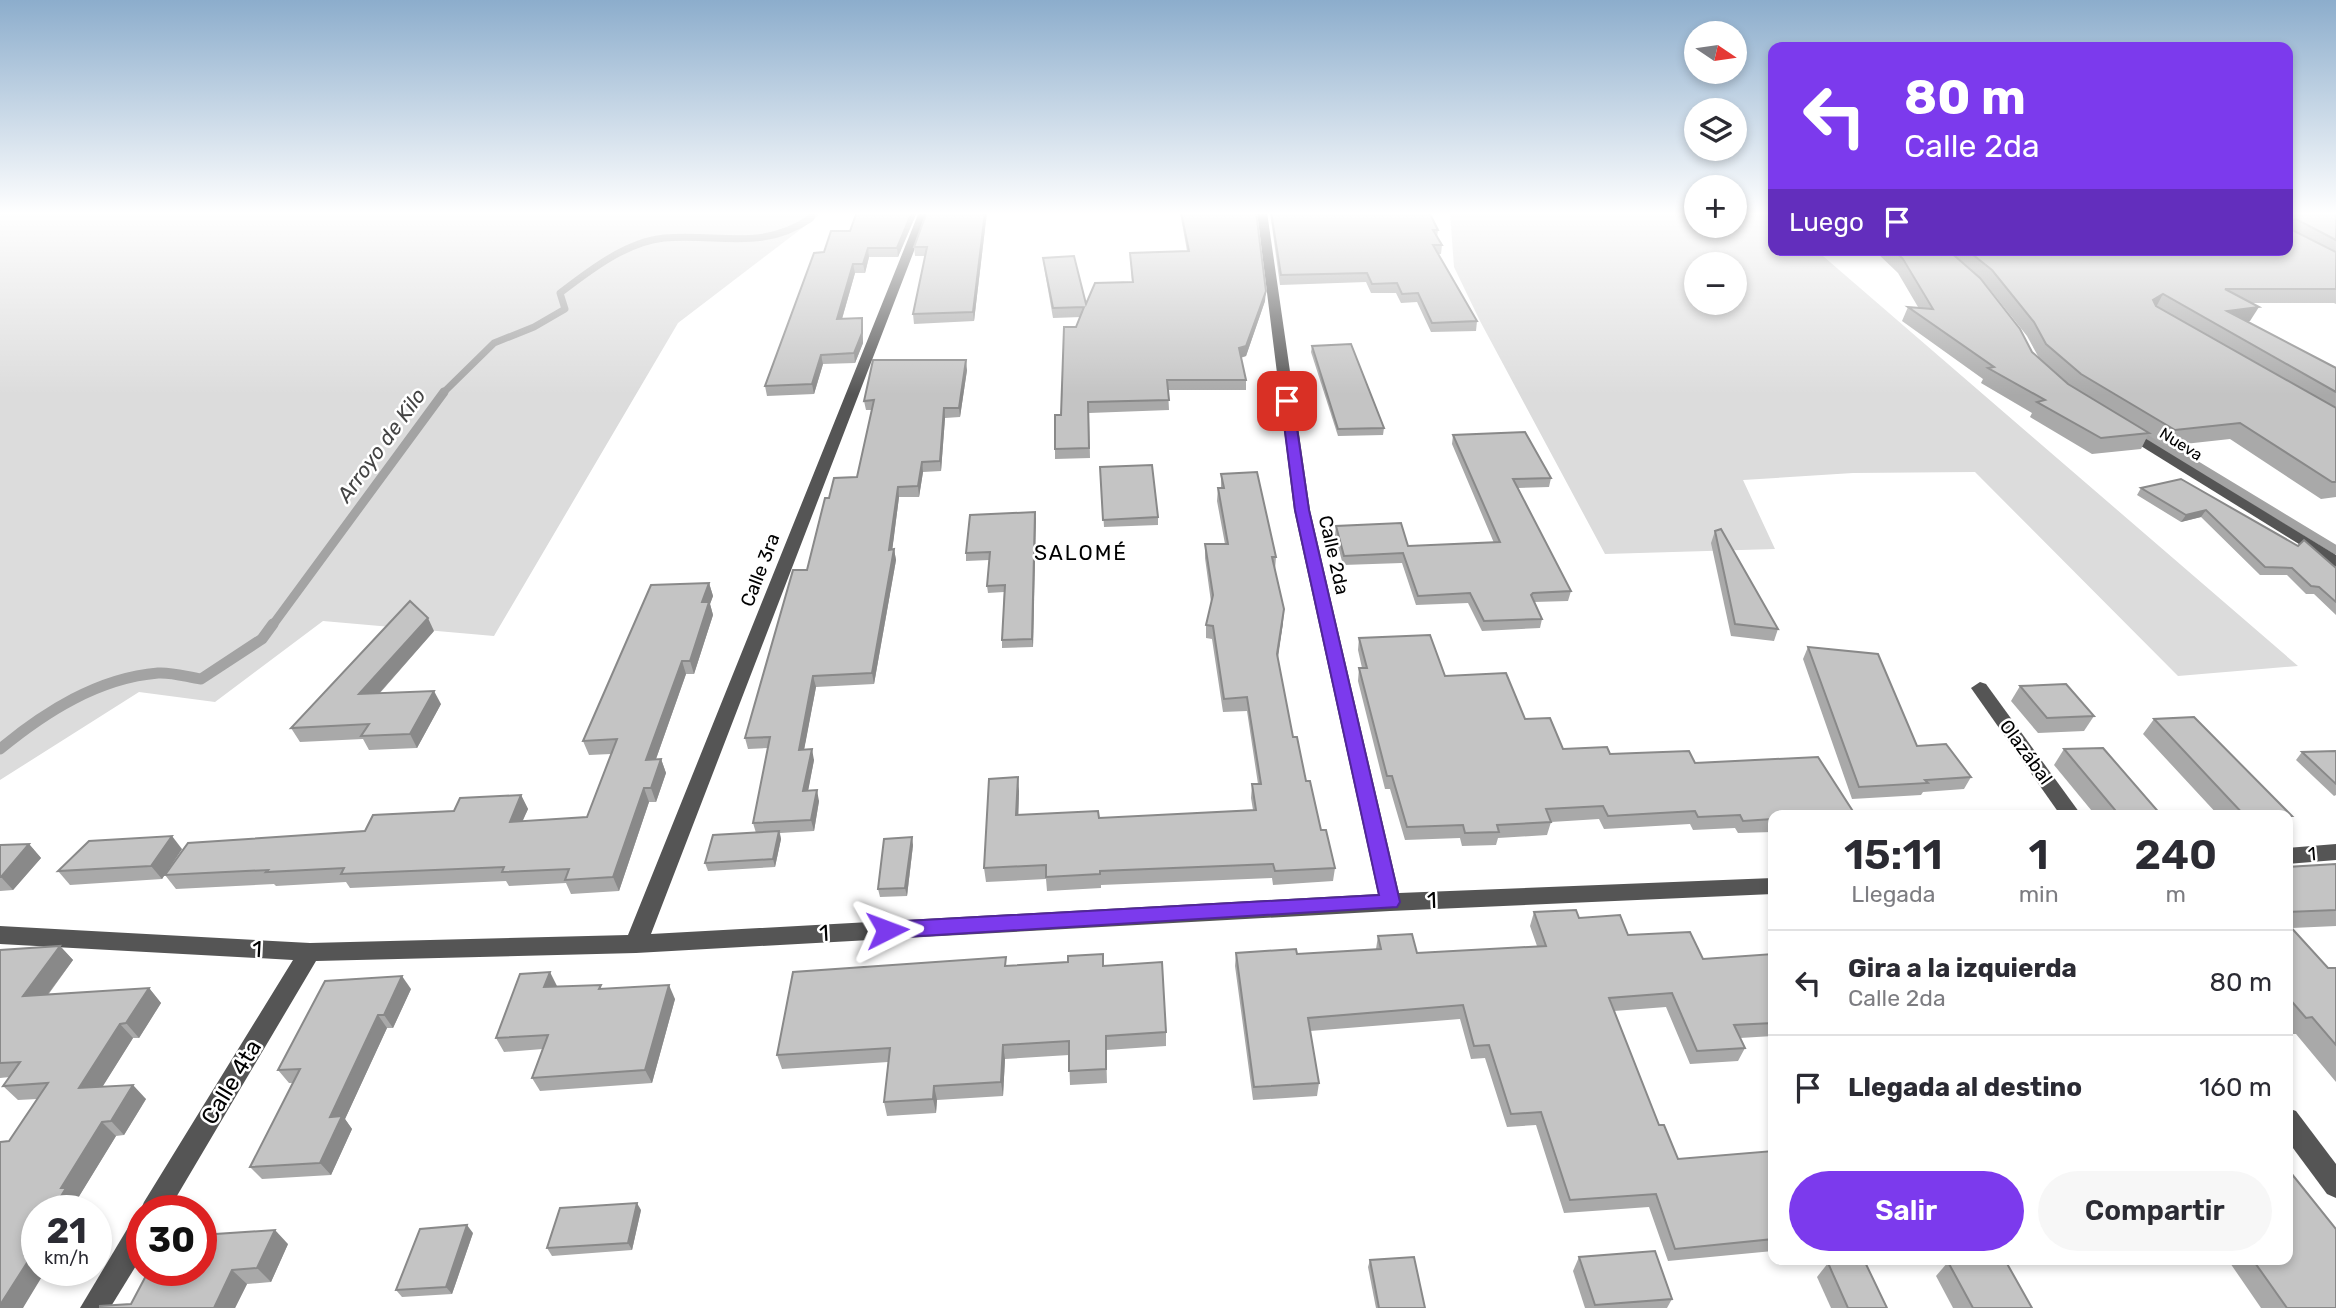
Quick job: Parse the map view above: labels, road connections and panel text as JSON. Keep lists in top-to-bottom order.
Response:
{
  "streets": {
    "street": [
      "Nueva",
      "Calle 2da",
      "Calle 3ra",
      "Olazábal",
      "1",
      "Calle 4ta"
    ]
  },
  "crossings": [
    ["Calle 2da", "1"],
    ["Calle 3ra", "1"],
    ["1", "Calle 4ta"]
  ],
  "districts": ["SALOMÉ"],
  "water": ["Arroyo de Kilo"],
  "north": "right",
  "page": {
    "map_buttons": ["+", "−"],
    "turn": ["80 m", "Calle 2da"],
    "then": "Luego",
    "eta": [
      "15:11",
      "Llegada",
      "1",
      "min",
      "240",
      "m"
    ],
    "list": [
      {
        "name": "Gira a la izquierda",
        "note": "Calle 2da",
        "value": "80 m"
      },
      {
        "name": "Llegada al destino",
        "value": "160 m"
      }
    ],
    "buttons": ["Salir", "Compartir"],
    "speed": "21 km/h",
    "limit": "30"
  }
}
